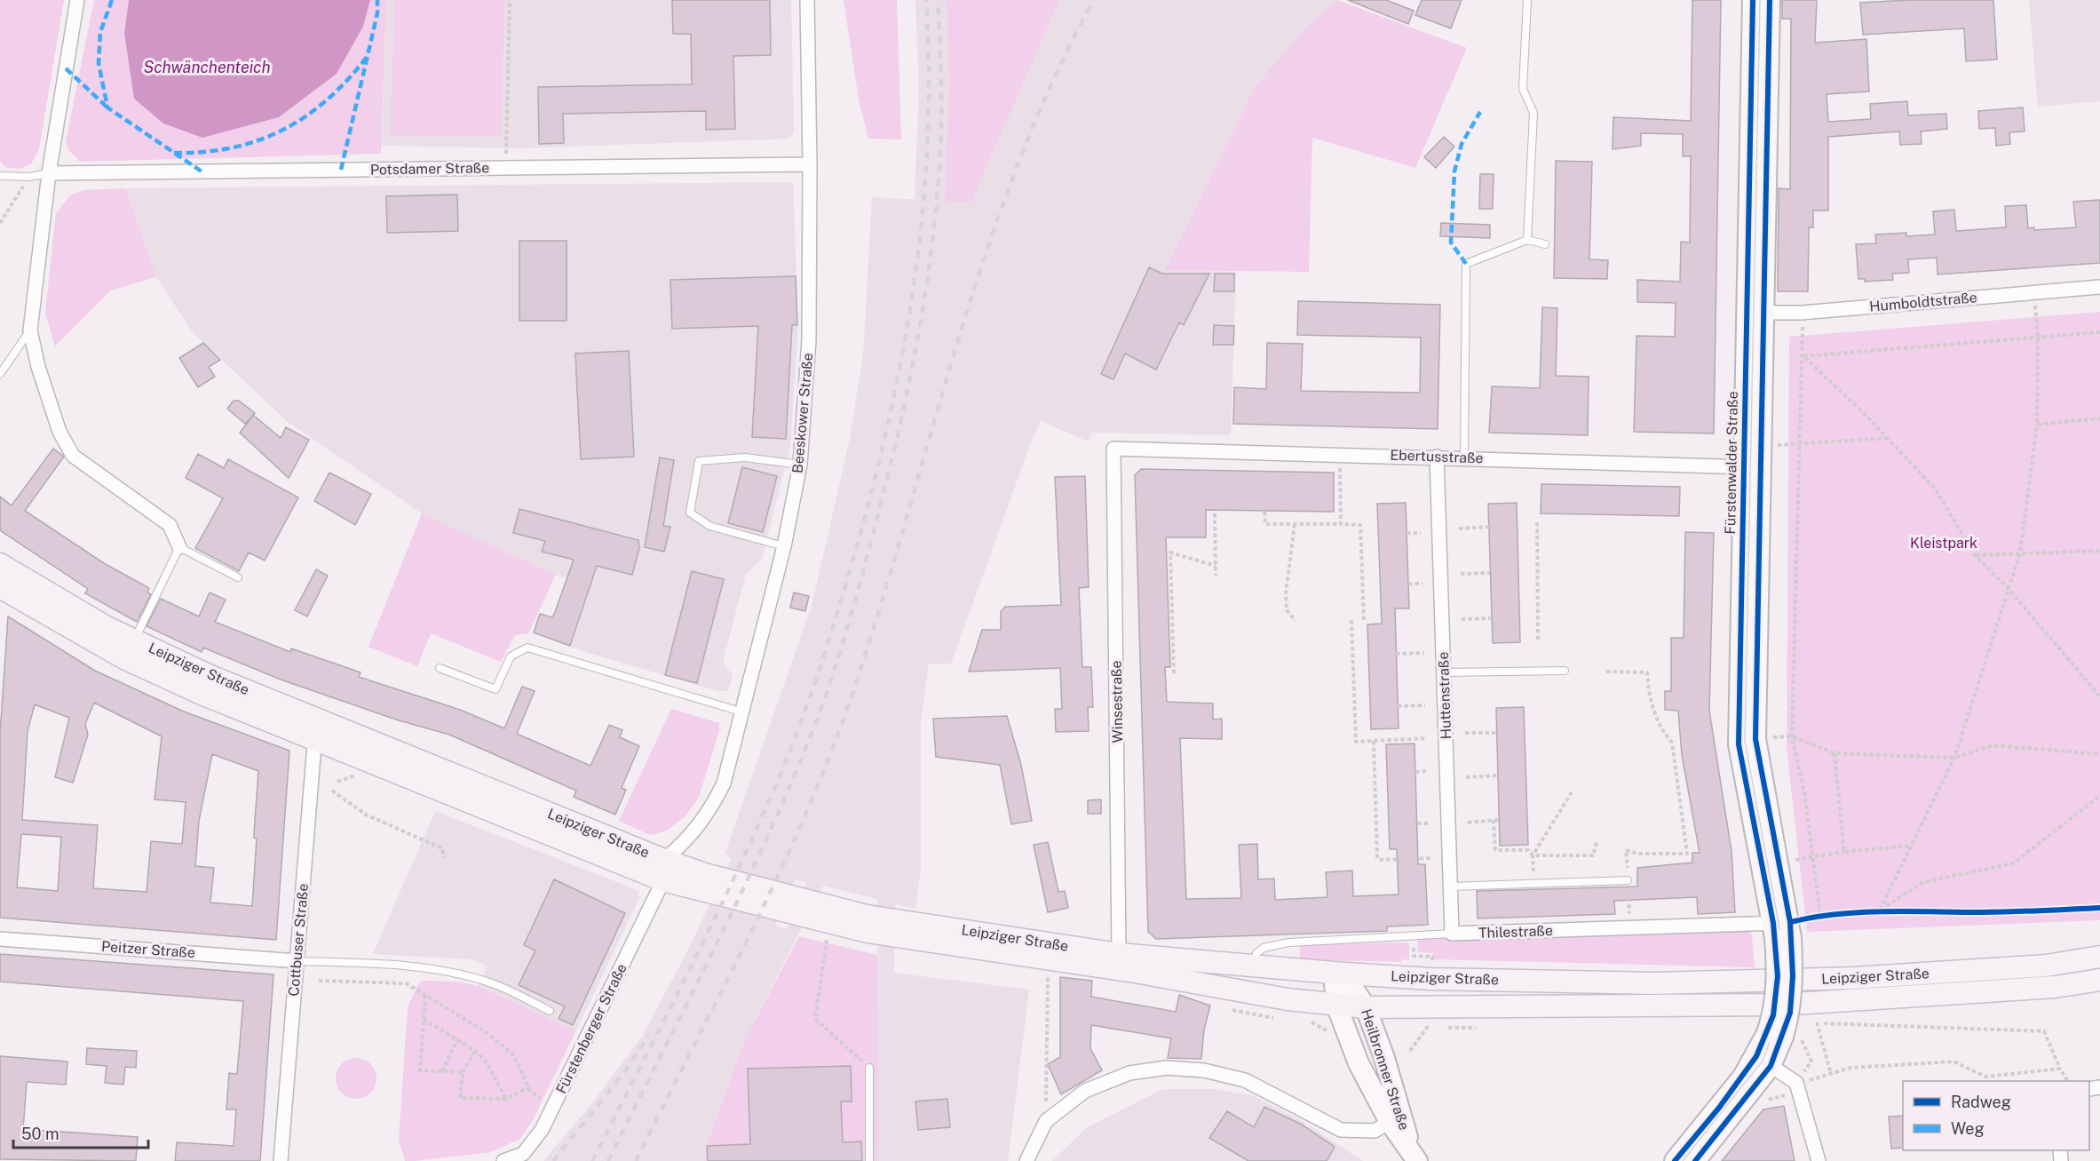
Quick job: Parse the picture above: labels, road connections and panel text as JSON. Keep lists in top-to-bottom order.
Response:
{
  "streets": {
    "main road": ["Leipziger Straße"],
    "street": [
      "Potsdamer Straße",
      "Humboldtstraße",
      "Beeskower Straße",
      "Ebertusstraße",
      "Fürstenwalder Straße",
      "Huttenstraße",
      "Winsestraße",
      "Thilestraße",
      "Cottbuser Straße",
      "Peitzer Straße",
      "Fürstenberger Straße",
      "Heilbronner Straße"
    ]
  },
  "crossings": [
    ["Potsdamer Straße", "Beeskower Straße"],
    ["Humboldtstraße", "Fürstenwalder Straße"],
    ["Beeskower Straße", "Leipziger Straße"],
    ["Beeskower Straße", "Fürstenberger Straße"],
    ["Ebertusstraße", "Fürstenwalder Straße"],
    ["Ebertusstraße", "Huttenstraße"],
    ["Ebertusstraße", "Winsestraße"],
    ["Fürstenwalder Straße", "Thilestraße"],
    ["Leipziger Straße", "Winsestraße"],
    ["Leipziger Straße", "Thilestraße"],
    ["Leipziger Straße", "Cottbuser Straße"],
    ["Leipziger Straße", "Fürstenberger Straße"],
    ["Leipziger Straße", "Heilbronner Straße"],
    ["Huttenstraße", "Thilestraße"],
    ["Cottbuser Straße", "Peitzer Straße"]
  ],
  "water": ["Schwänchenteich"],
  "parks": ["Kleistpark"],
  "legend": ["Radweg", "Weg"],
  "scale_bar": "50 m"
}
